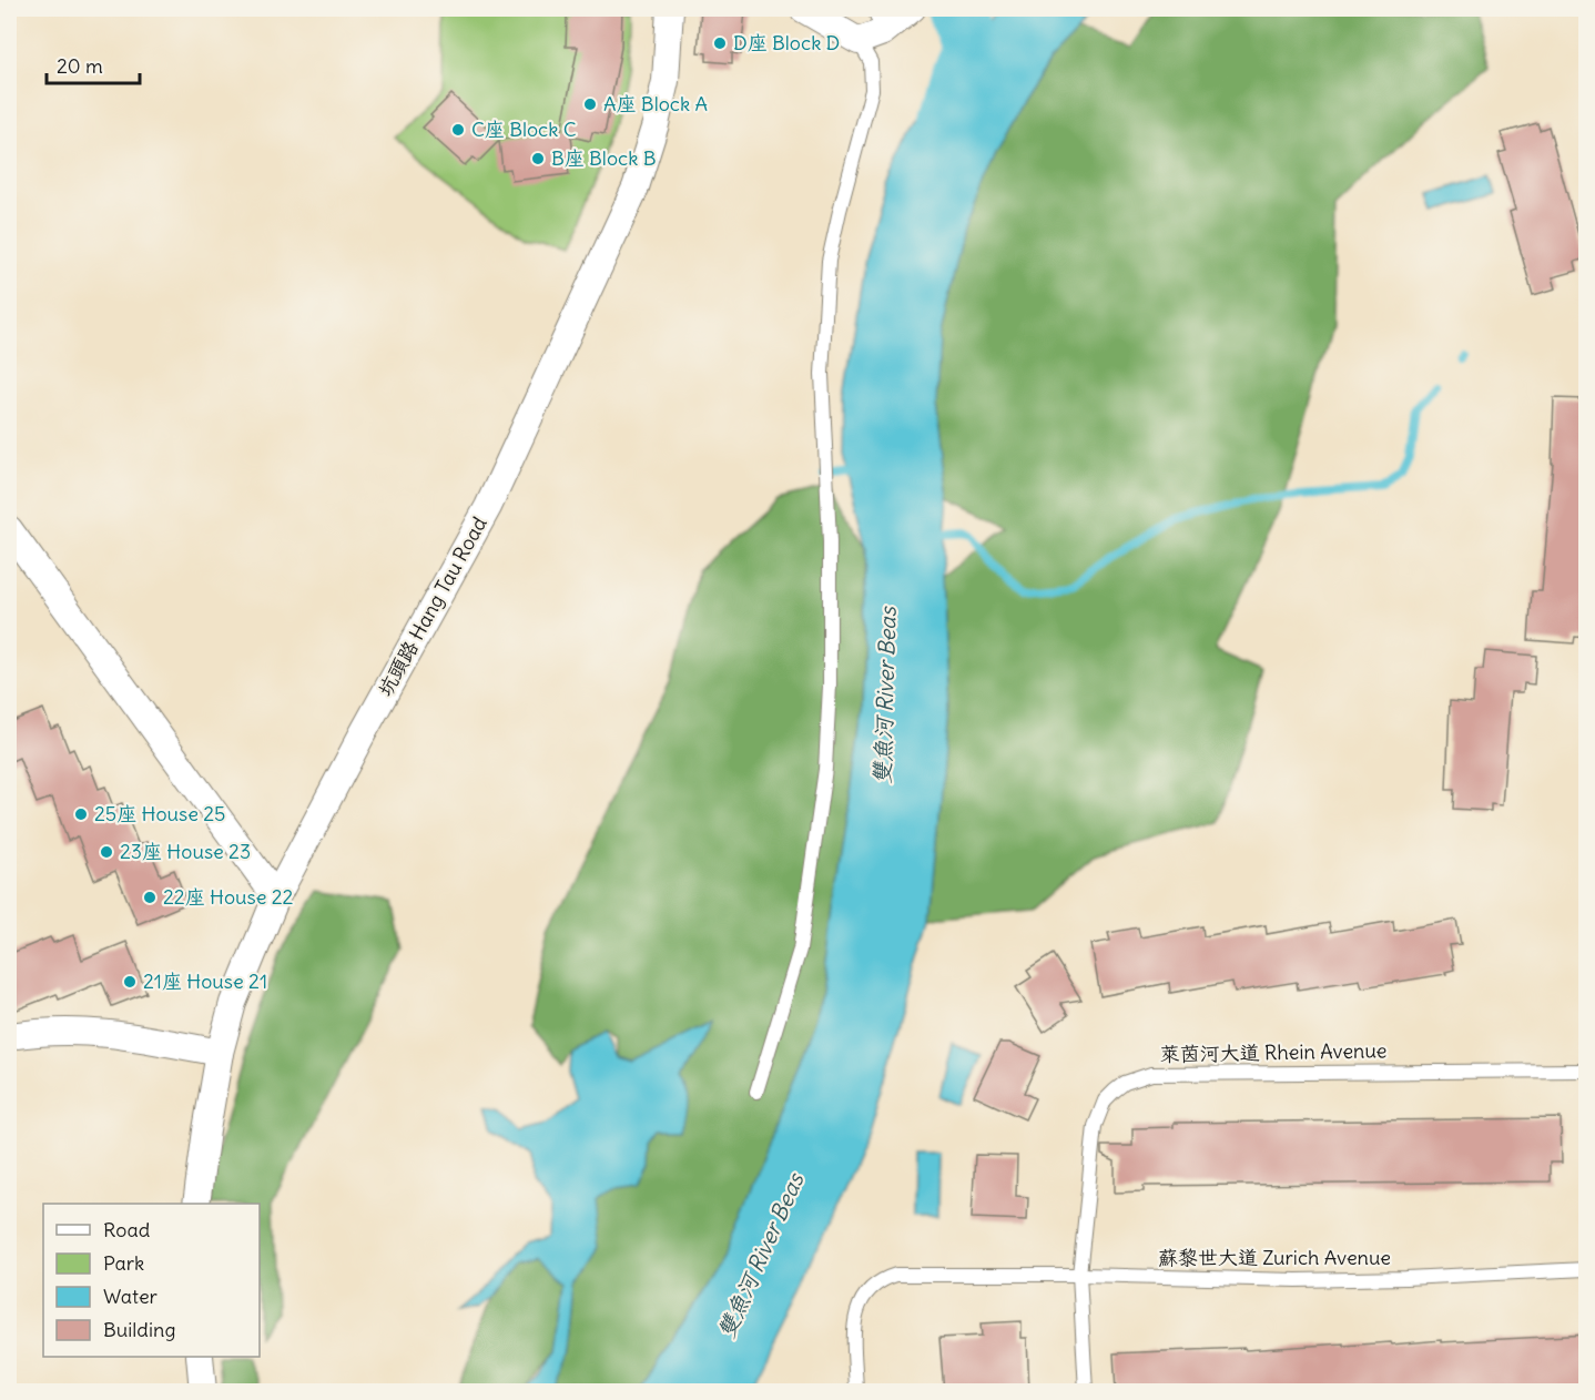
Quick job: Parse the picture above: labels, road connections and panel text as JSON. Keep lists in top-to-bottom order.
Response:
{
  "streets": {
    "street": ["坑頭路 Hang Tau Road"],
    "lane": ["萊茵河大道 Rhein Avenue", "蘇黎世大道 Zurich Avenue"]
  },
  "crossings": [
    ["萊茵河大道 Rhein Avenue", "蘇黎世大道 Zurich Avenue"]
  ],
  "water": ["雙魚河 River Beas"],
  "places": [
    "D座 Block D",
    "A座 Block A",
    "C座 Block C",
    "B座 Block B",
    "25座 House 25",
    "23座 House 23",
    "22座 House 22",
    "21座 House 21"
  ],
  "legend": [
    "Road",
    "Park",
    "Water",
    "Building"
  ],
  "scale_bar": "20 m"
}
